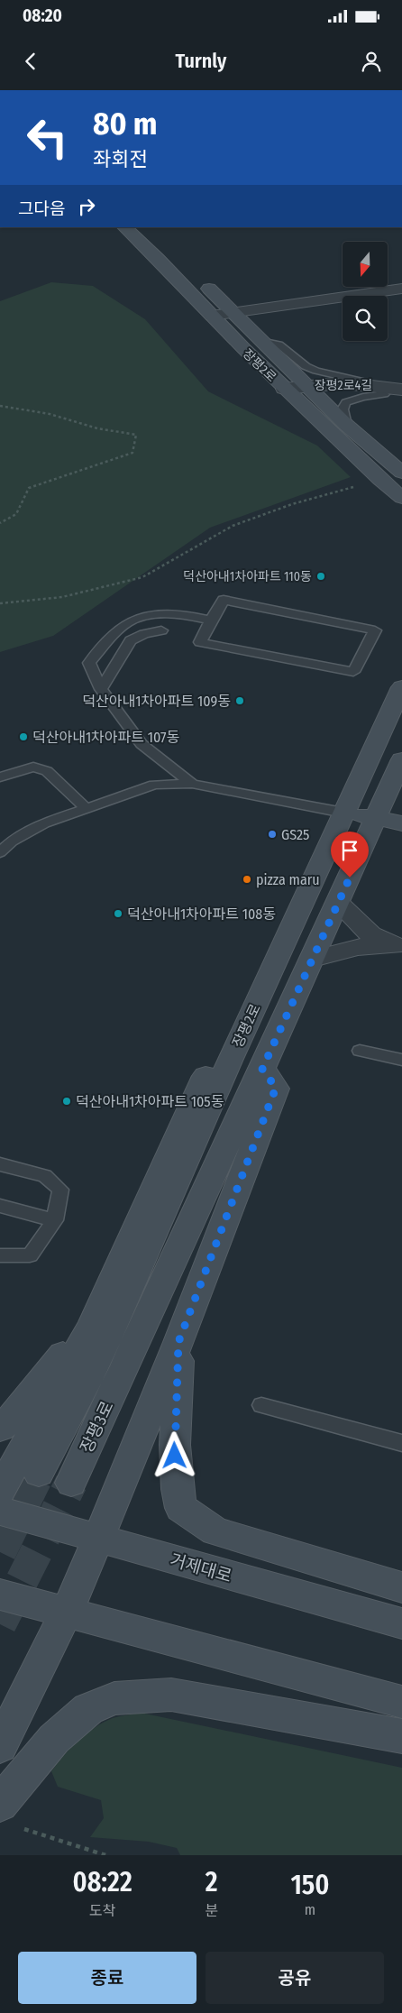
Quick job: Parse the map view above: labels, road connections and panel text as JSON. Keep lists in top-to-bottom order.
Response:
{
  "streets": {
    "street": [
      "장평2로",
      "장평2로4길",
      "장평3로",
      "거제대로"
    ]
  },
  "crossings": [
    ["장평2로", "장평2로4길"],
    ["장평2로", "장평3로"]
  ],
  "places": [
    "덕산아내1차아파트 110동",
    "덕산아내1차아파트 109동",
    "덕산아내1차아파트 107동",
    "GS25",
    "pizza maru",
    "덕산아내1차아파트 108동",
    "덕산아내1차아파트 105동"
  ],
  "north": "bottom",
  "page": {
    "status": "08:20",
    "header": "Turnly",
    "turn": ["80 m", "좌회전"],
    "then": "그다음",
    "eta": [
      "08:22",
      "도착",
      "2",
      "분",
      "150",
      "m"
    ],
    "buttons": ["종료", "공유"]
  }
}
